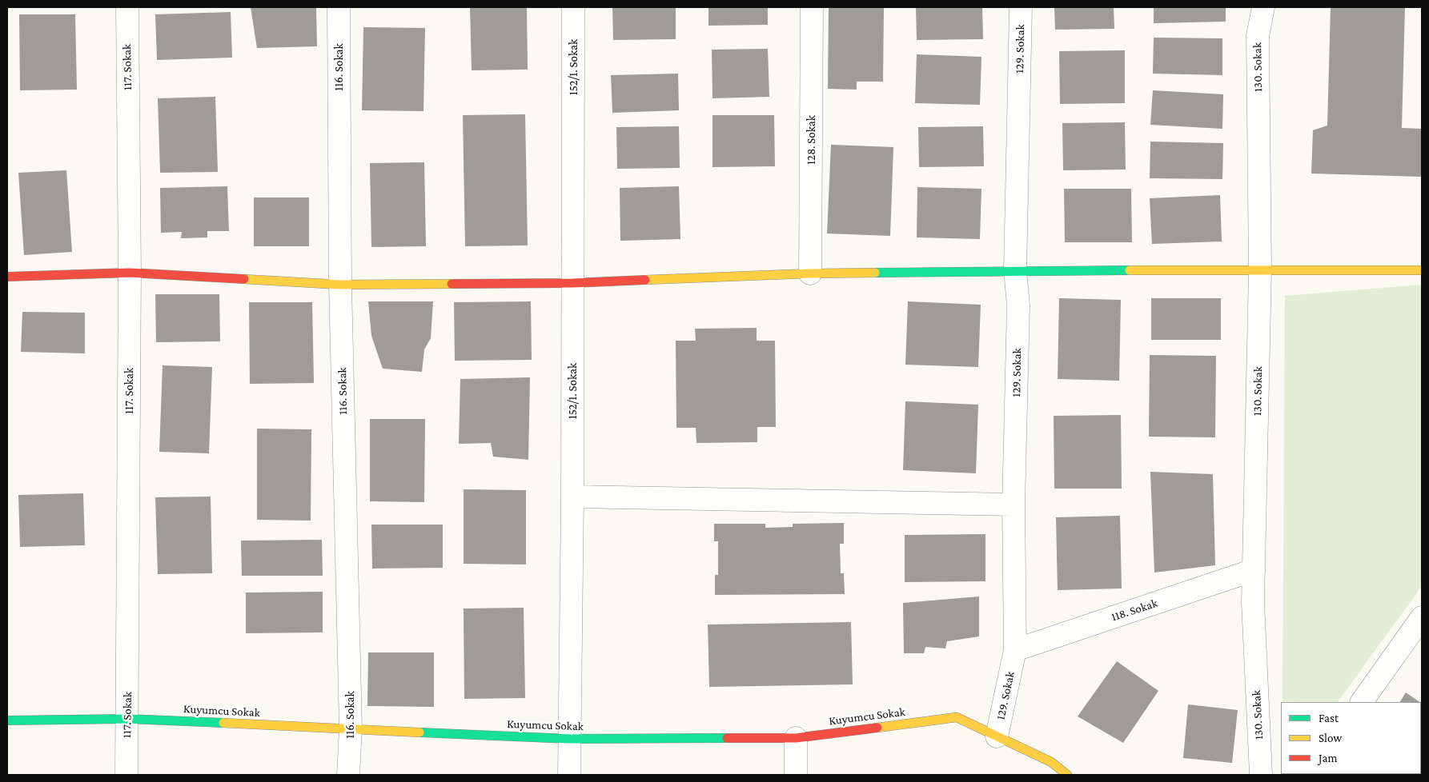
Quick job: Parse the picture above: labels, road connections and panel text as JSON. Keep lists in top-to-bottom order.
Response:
{
  "streets": {
    "street": [
      "129. Sokak",
      "117. Sokak",
      "116. Sokak",
      "152/1. Sokak",
      "130. Sokak",
      "128. Sokak",
      "118. Sokak",
      "Kuyumcu Sokak"
    ]
  },
  "crossings": [
    ["129. Sokak", "118. Sokak"],
    ["129. Sokak", "Kuyumcu Sokak"],
    ["117. Sokak", "Kuyumcu Sokak"],
    ["116. Sokak", "Kuyumcu Sokak"],
    ["152/1. Sokak", "Kuyumcu Sokak"],
    ["130. Sokak", "118. Sokak"]
  ],
  "legend": ["Fast", "Slow", "Jam"]
}
